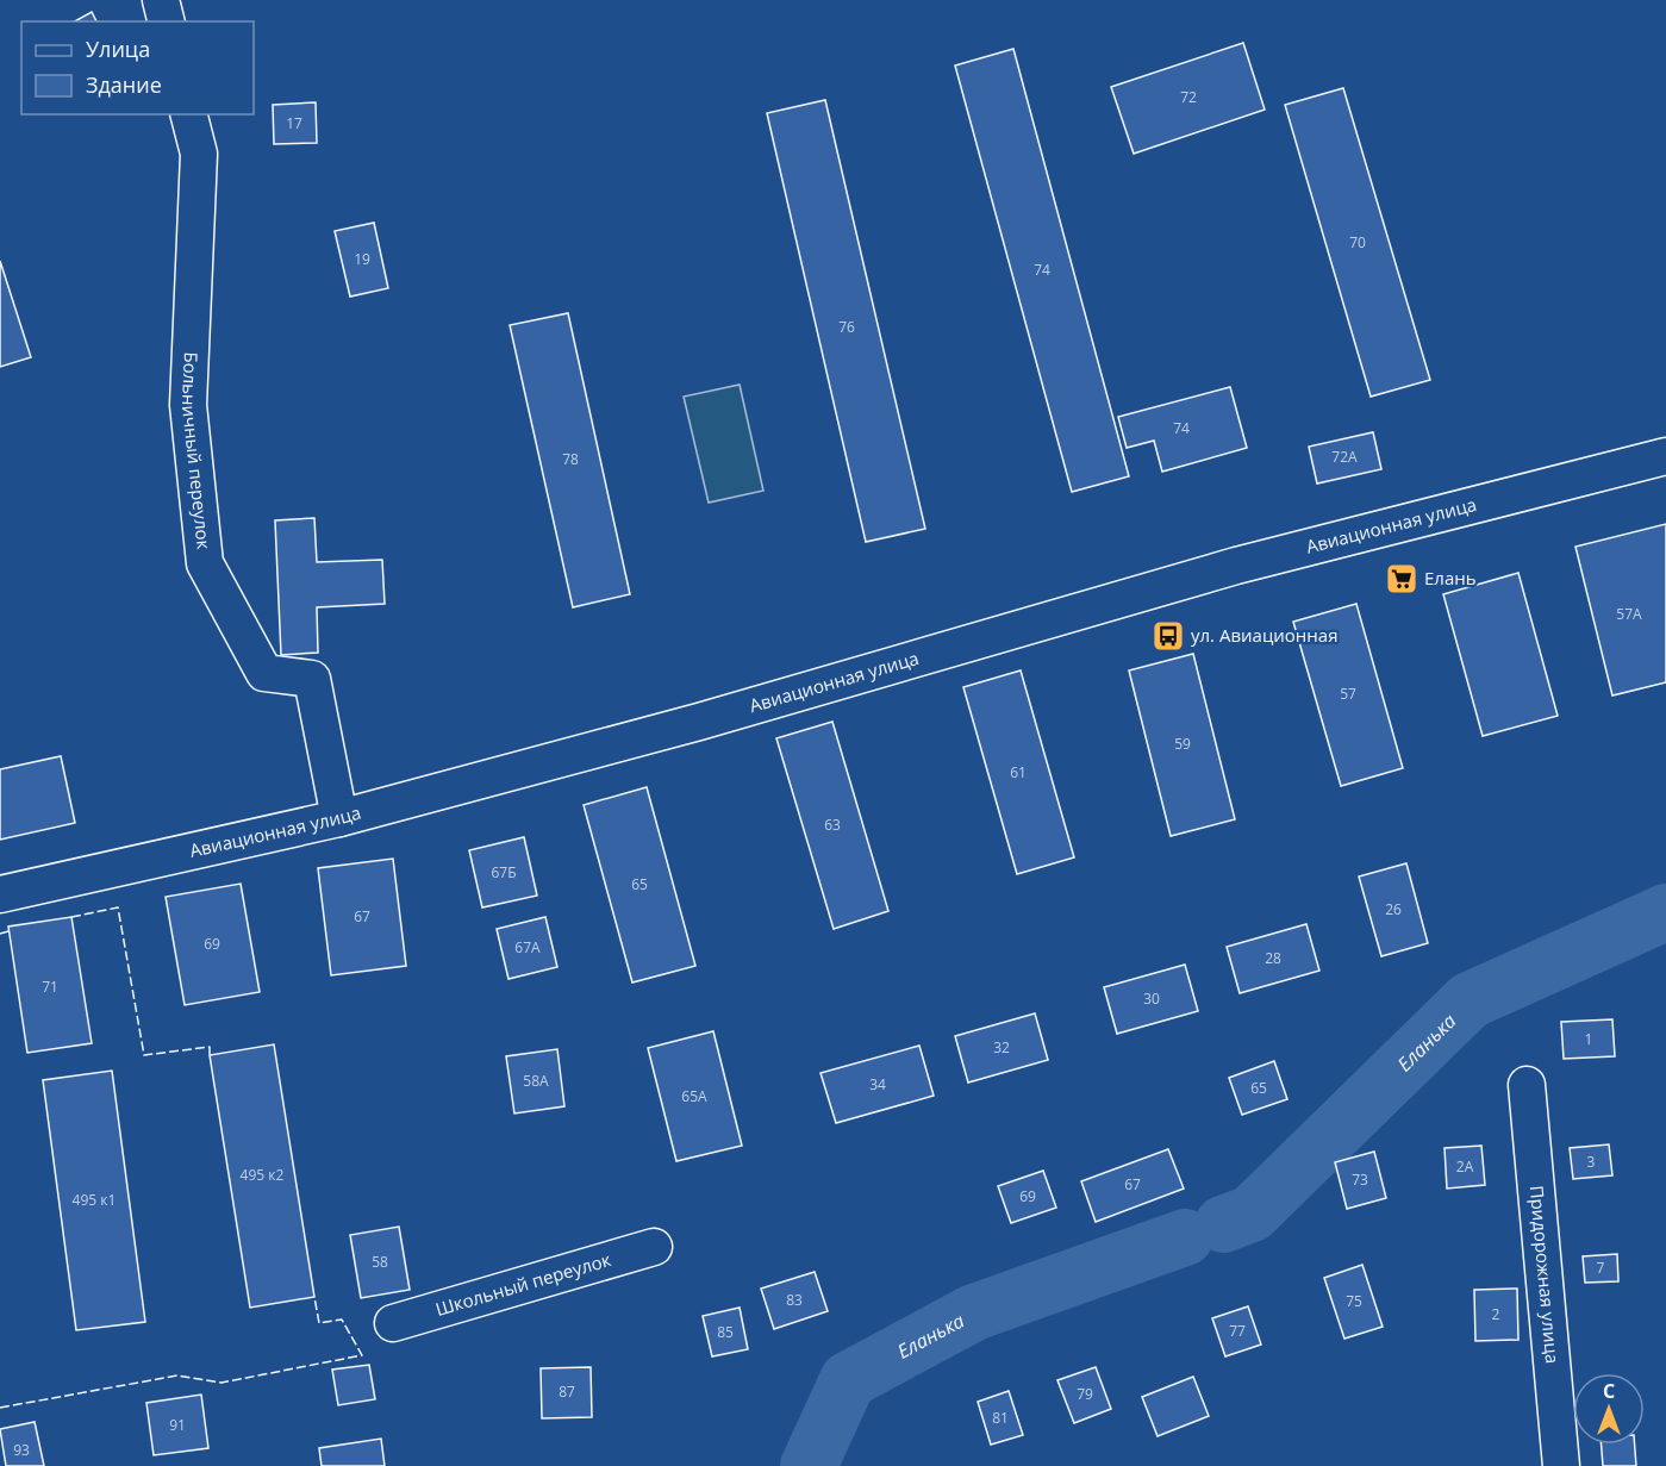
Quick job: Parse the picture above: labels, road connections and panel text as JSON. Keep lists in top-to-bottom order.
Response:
{
  "streets": {
    "street": [
      "Больничный переулок",
      "Авиационная улица",
      "Придорожная улица",
      "Школьный переулок"
    ]
  },
  "crossings": [
    ["Больничный переулок", "Авиационная улица"]
  ],
  "water": ["Еланька"],
  "places": {
    "supermarket": ["Елань"],
    "bus stop": ["ул. Авиационная"]
  },
  "house_numbers": [
    "72",
    "17",
    "70",
    "19",
    "74",
    "76",
    "74",
    "72А",
    "78",
    "57А",
    "57",
    "59",
    "61",
    "63",
    "67Б",
    "65",
    "26",
    "67",
    "69",
    "67А",
    "28",
    "71",
    "30",
    "1",
    "32",
    "58А",
    "34",
    "65",
    "65А",
    "3",
    "2А",
    "495 к2",
    "73",
    "67",
    "69",
    "495 к1",
    "58",
    "7",
    "83",
    "75",
    "2",
    "77",
    "85",
    "87",
    "79",
    "81",
    "91",
    "93"
  ],
  "legend": ["Улица", "Здание"],
  "north": "top"
}
